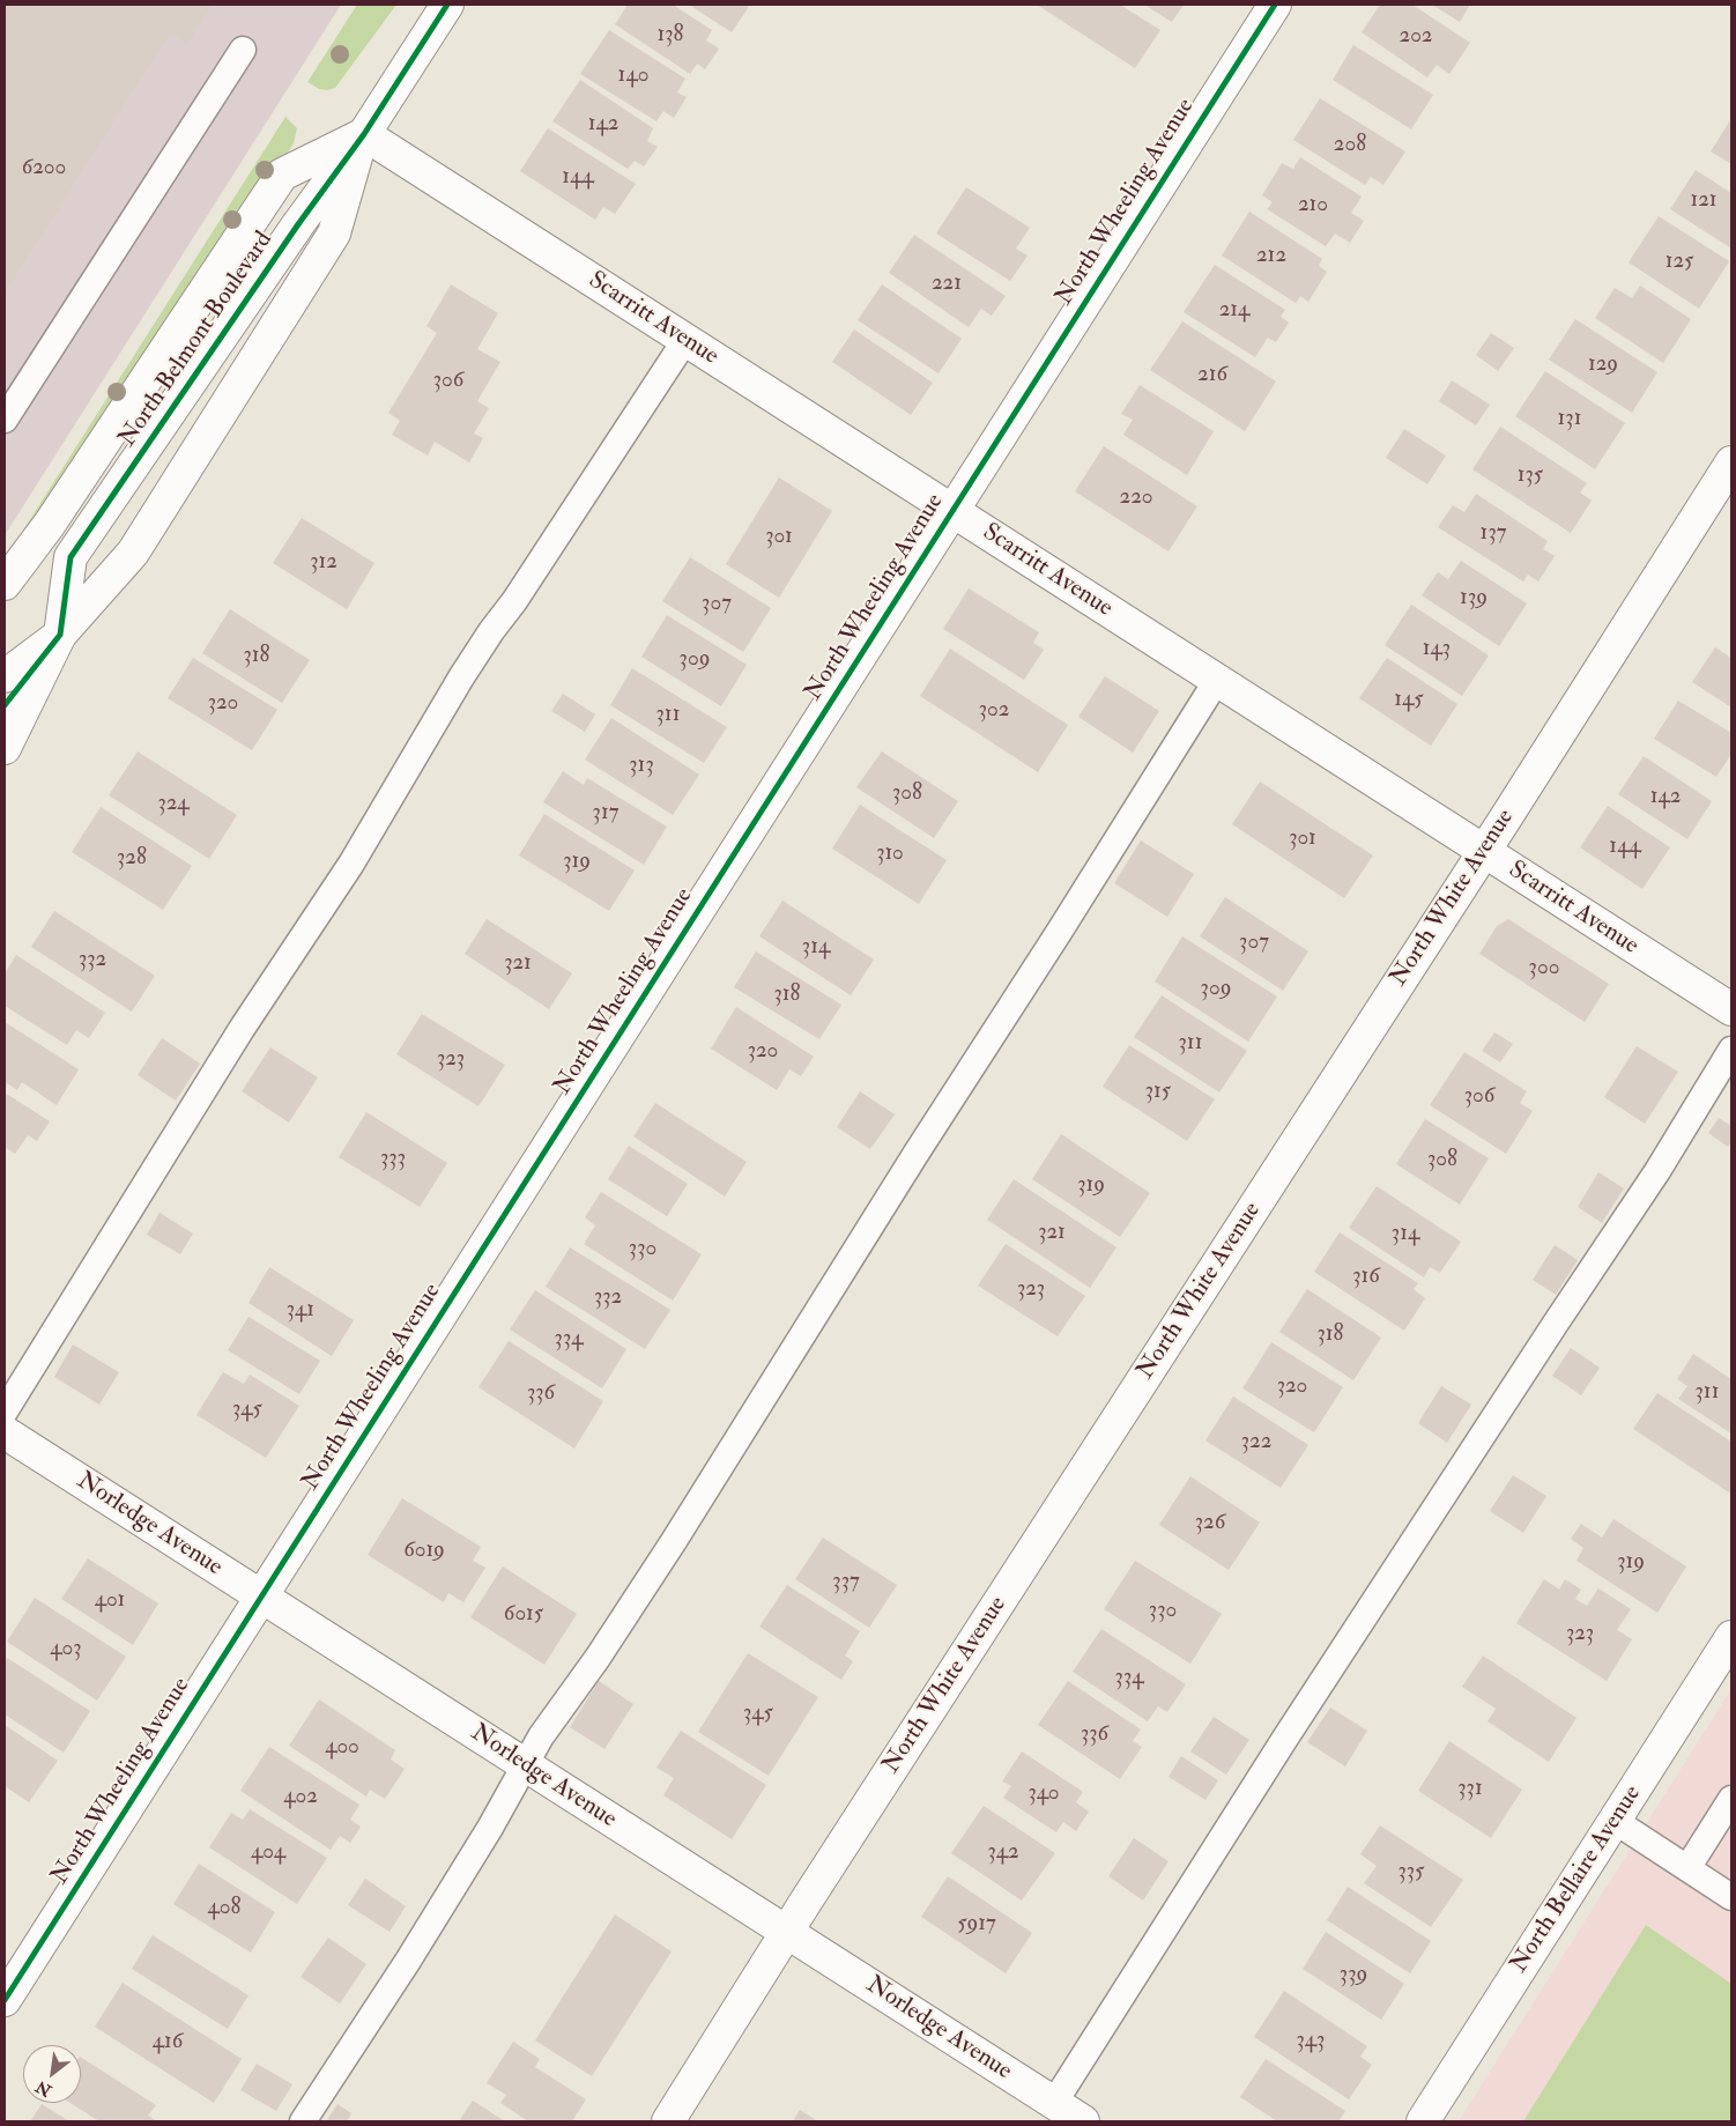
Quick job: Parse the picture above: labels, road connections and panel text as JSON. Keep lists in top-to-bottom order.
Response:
{
  "streets": {
    "street": [
      "North Wheeling Avenue",
      "Scarritt Avenue",
      "North Belmont Boulevard",
      "North White Avenue",
      "Norledge Avenue",
      "North Bellaire Avenue"
    ]
  },
  "crossings": [
    ["North Wheeling Avenue", "Scarritt Avenue"],
    ["North Wheeling Avenue", "Norledge Avenue"],
    ["Scarritt Avenue", "North Belmont Boulevard"],
    ["Scarritt Avenue", "North White Avenue"],
    ["North White Avenue", "Norledge Avenue"]
  ],
  "house_numbers": [
    "138",
    "202",
    "140",
    "142",
    "208",
    "6200",
    "144",
    "121",
    "210",
    "212",
    "125",
    "221",
    "214",
    "129",
    "216",
    "306",
    "131",
    "135",
    "220",
    "137",
    "301",
    "312",
    "139",
    "307",
    "143",
    "318",
    "309",
    "145",
    "320",
    "302",
    "311",
    "313",
    "308",
    "142",
    "324",
    "317",
    "301",
    "144",
    "310",
    "328",
    "319",
    "307",
    "314",
    "332",
    "321",
    "300",
    "309",
    "318",
    "311",
    "320",
    "323",
    "315",
    "306",
    "333",
    "308",
    "319",
    "321",
    "314",
    "330",
    "316",
    "323",
    "332",
    "341",
    "318",
    "334",
    "320",
    "311",
    "336",
    "345",
    "322",
    "326",
    "6019",
    "319",
    "337",
    "401",
    "330",
    "6015",
    "323",
    "403",
    "334",
    "345",
    "336",
    "400",
    "331",
    "340",
    "402",
    "404",
    "342",
    "335",
    "408",
    "5917",
    "339",
    "343",
    "416"
  ],
  "north": "bottom left"
}
